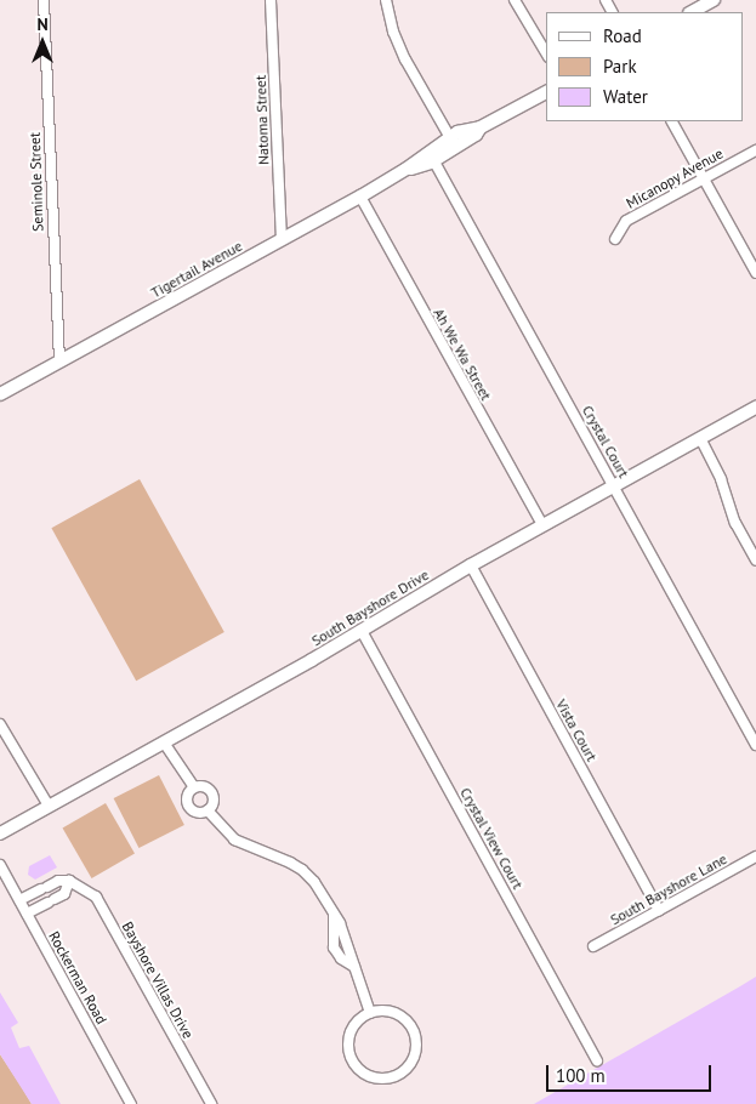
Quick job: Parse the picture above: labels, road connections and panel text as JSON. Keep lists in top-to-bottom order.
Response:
{
  "streets": {
    "main road": ["Tigertail Avenue", "South Bayshore Drive"],
    "street": [
      "Natoma Street",
      "Micanopy Avenue",
      "Seminole Street",
      "Ah We Wa Street",
      "Crystal Court",
      "Vista Court",
      "Crystal View Court",
      "South Bayshore Lane",
      "Rockerman Road",
      "Bayshore Villas Drive"
    ]
  },
  "crossings": [
    ["Natoma Street", "Tigertail Avenue"],
    ["Seminole Street", "Tigertail Avenue"],
    ["Tigertail Avenue", "Ah We Wa Street"],
    ["Tigertail Avenue", "Crystal Court"],
    ["Ah We Wa Street", "South Bayshore Drive"],
    ["Crystal Court", "South Bayshore Drive"],
    ["South Bayshore Drive", "Vista Court"],
    ["South Bayshore Drive", "Crystal View Court"],
    ["Vista Court", "South Bayshore Lane"]
  ],
  "legend": ["Road", "Park", "Water"],
  "scale_bar": "100 m",
  "north": "top"
}
